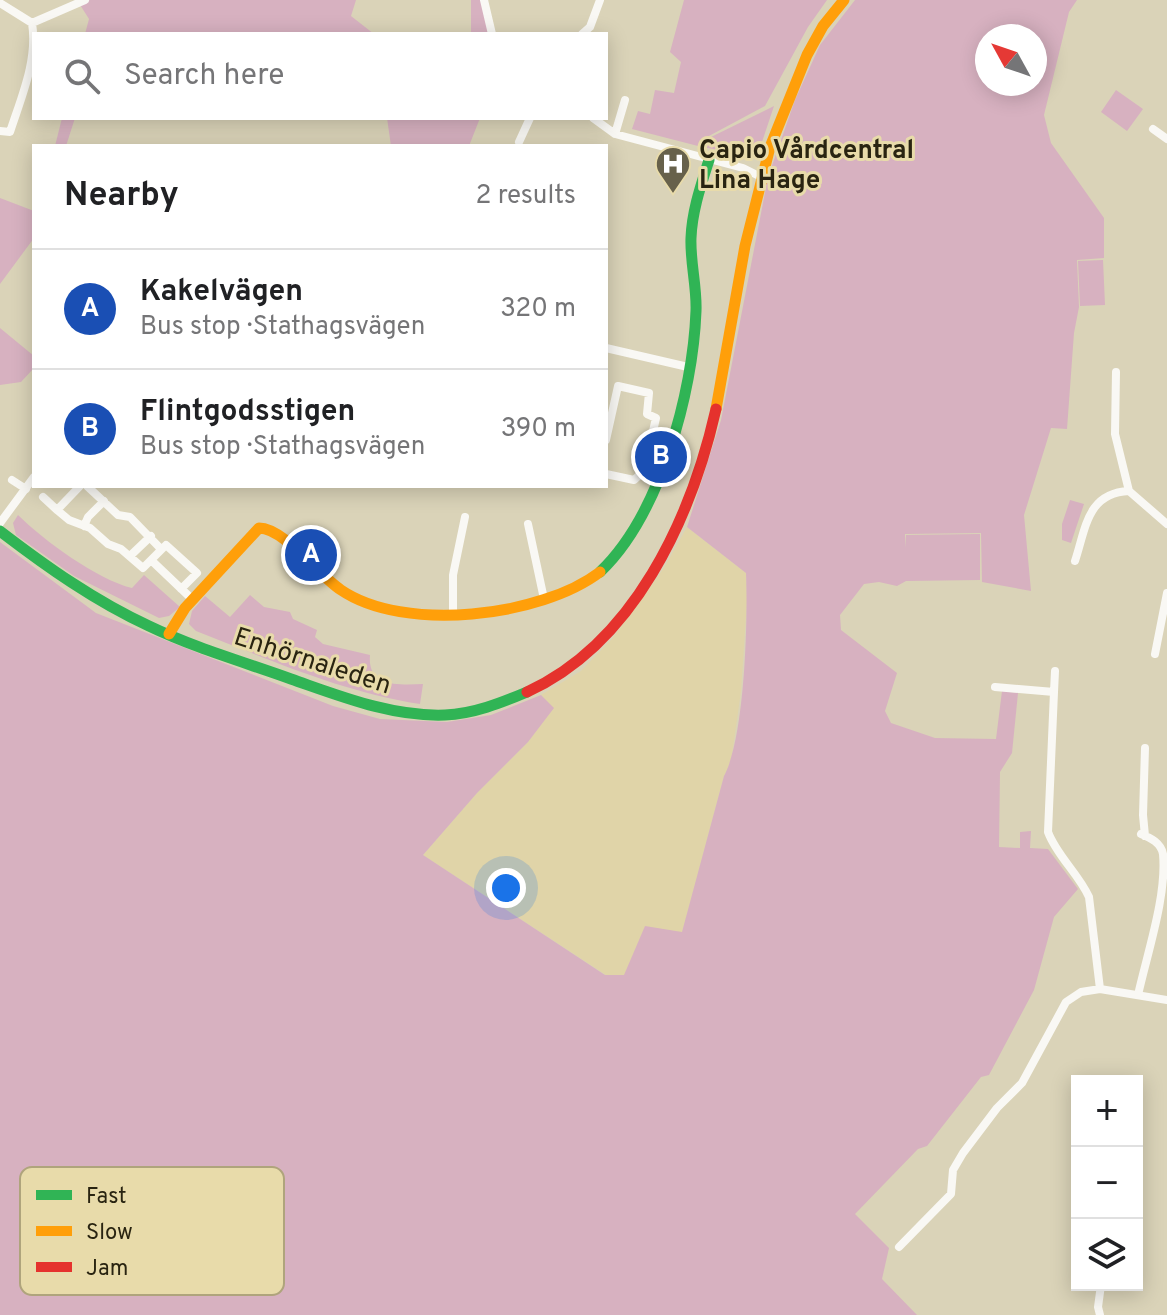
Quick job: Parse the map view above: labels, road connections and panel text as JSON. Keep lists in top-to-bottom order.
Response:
{
  "streets": {
    "street": ["Enhörnaleden"]
  },
  "places": {
    "hospital": ["Capio Vårdcentral Lina Hage"]
  },
  "legend": ["Fast", "Slow", "Jam"],
  "north": "top left",
  "page": {
    "search": "Search here",
    "heading": ["Nearby", "2 results"],
    "list": [
      {
        "mark": "A",
        "name": "Kakelvägen",
        "note": "Bus stop · Stathagsvägen",
        "value": "320 m"
      },
      {
        "mark": "B",
        "name": "Flintgodsstigen",
        "note": "Bus stop · Stathagsvägen",
        "value": "390 m"
      }
    ],
    "pins": ["B", "A"],
    "map_buttons": ["+", "−"]
  }
}
